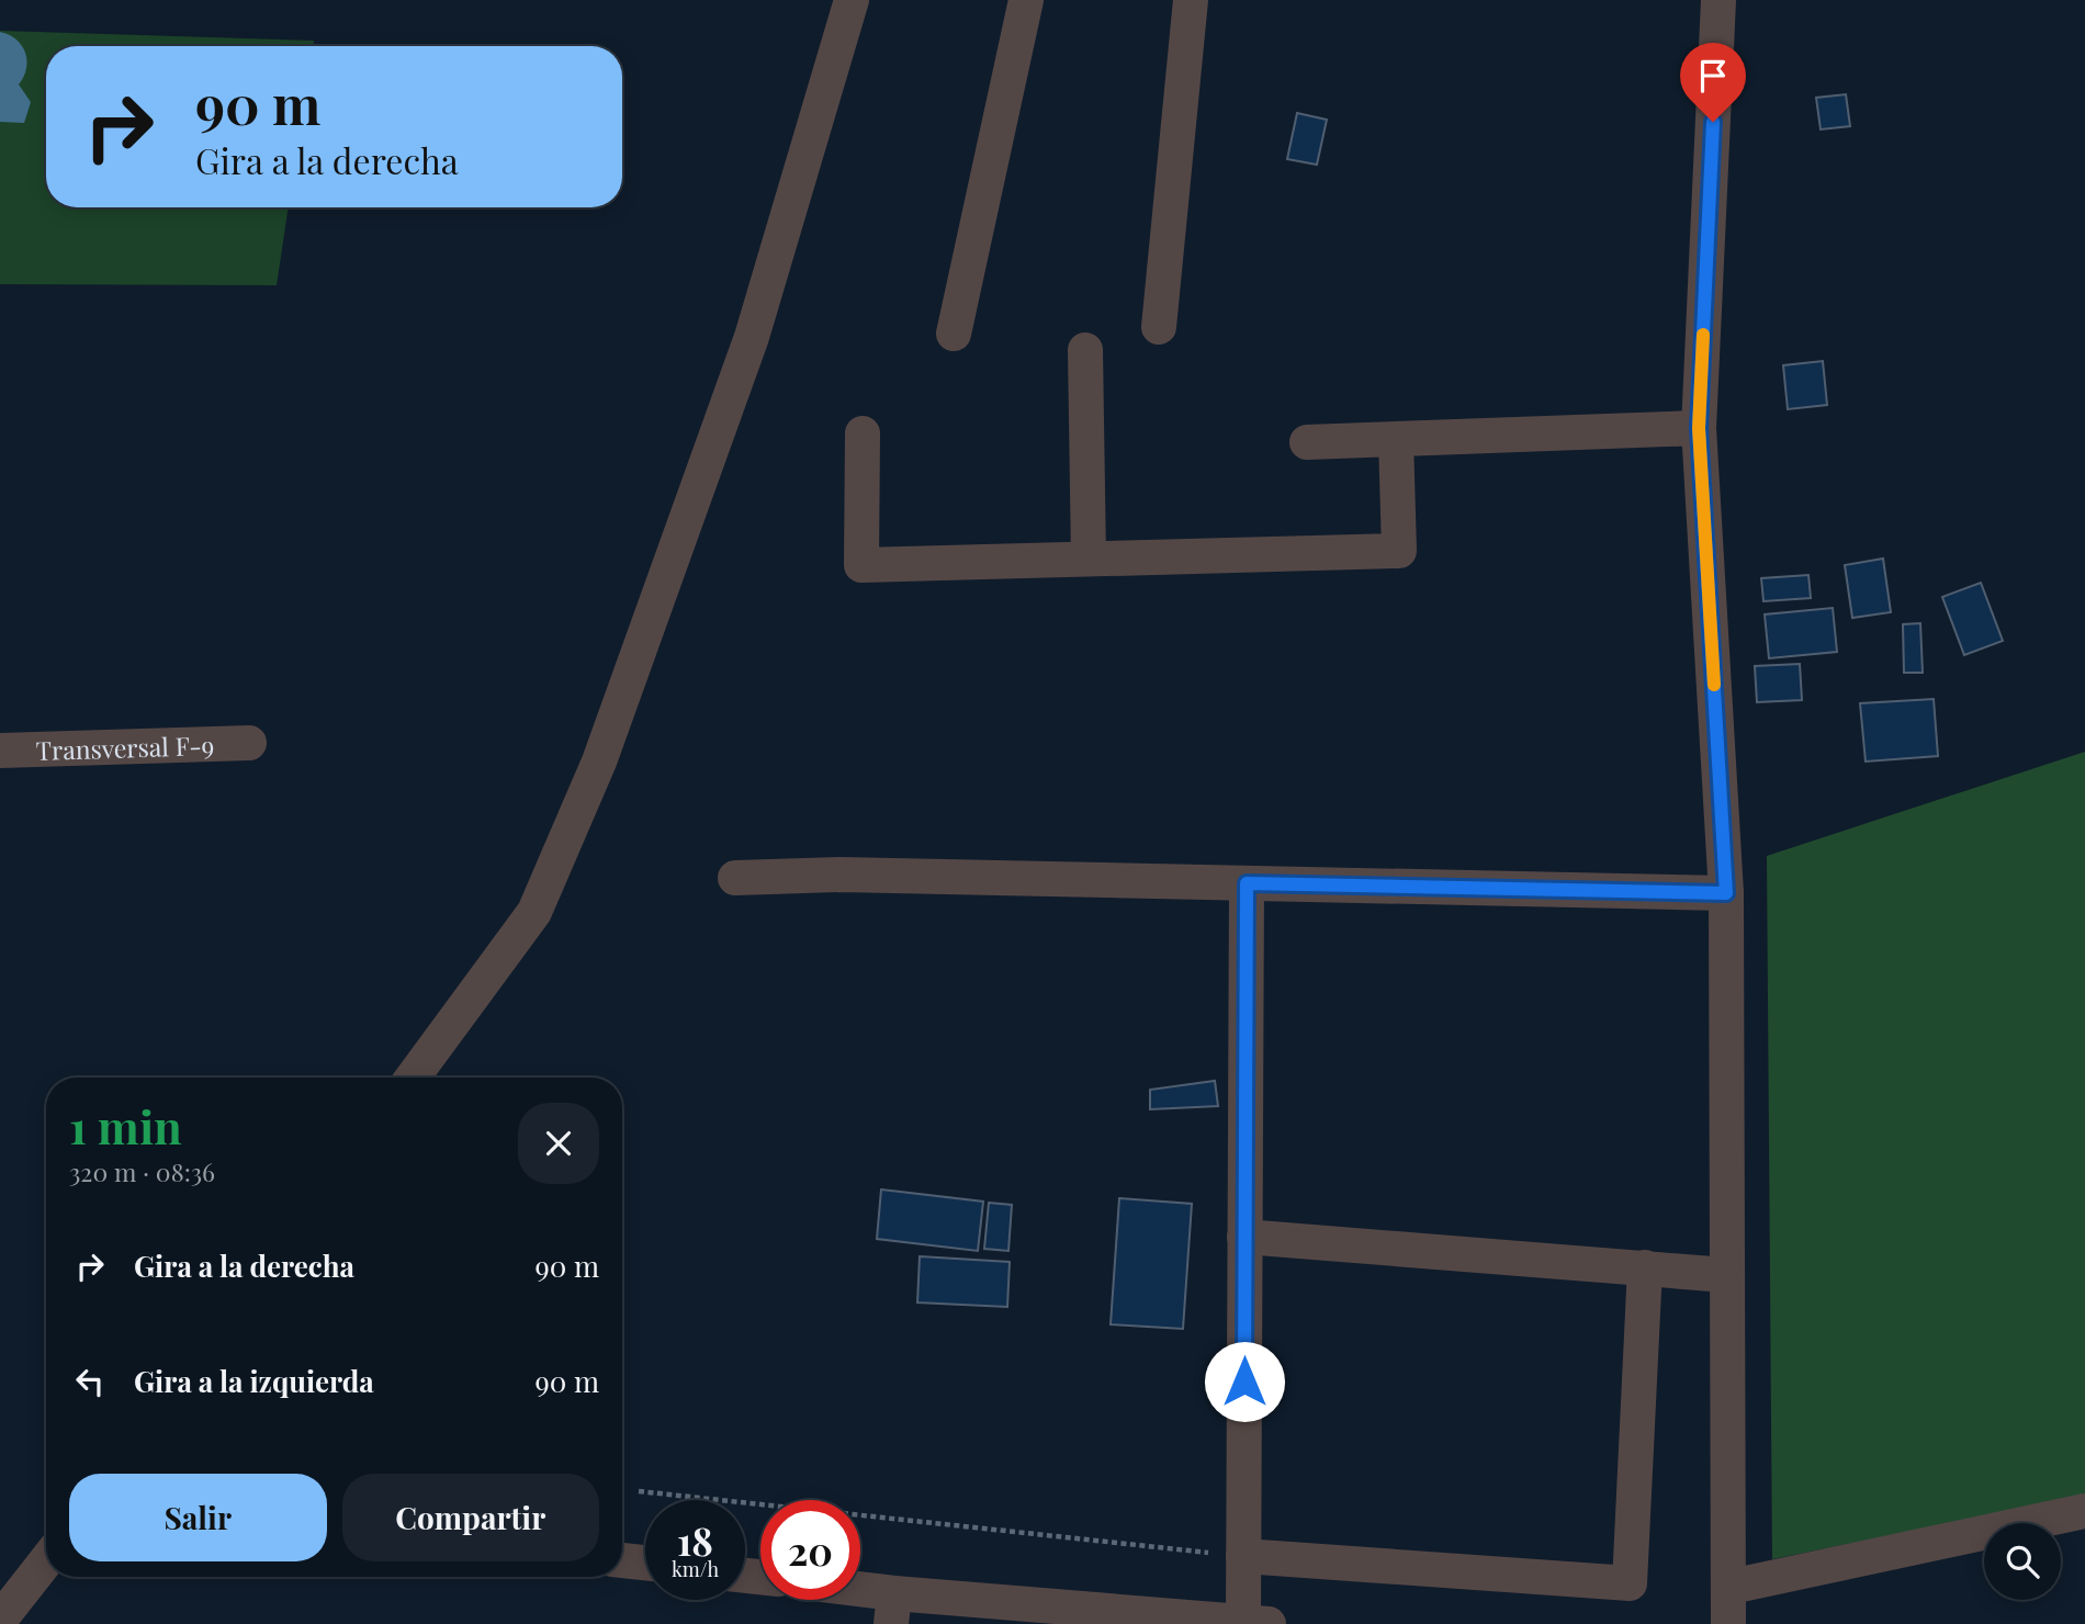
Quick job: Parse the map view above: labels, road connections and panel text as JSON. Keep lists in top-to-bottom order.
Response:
{
  "streets": {
    "street": ["Transversal F-9"]
  },
  "page": {
    "turn": ["90 m", "Gira a la derecha"],
    "heading": ["1 min", "320 m · 08:36"],
    "list": [
      {
        "name": "Gira a la derecha",
        "value": "90 m"
      },
      {
        "name": "Gira a la izquierda",
        "value": "90 m"
      }
    ],
    "buttons": ["Salir", "Compartir"],
    "speed": "18 km/h",
    "limit": "20"
  }
}
